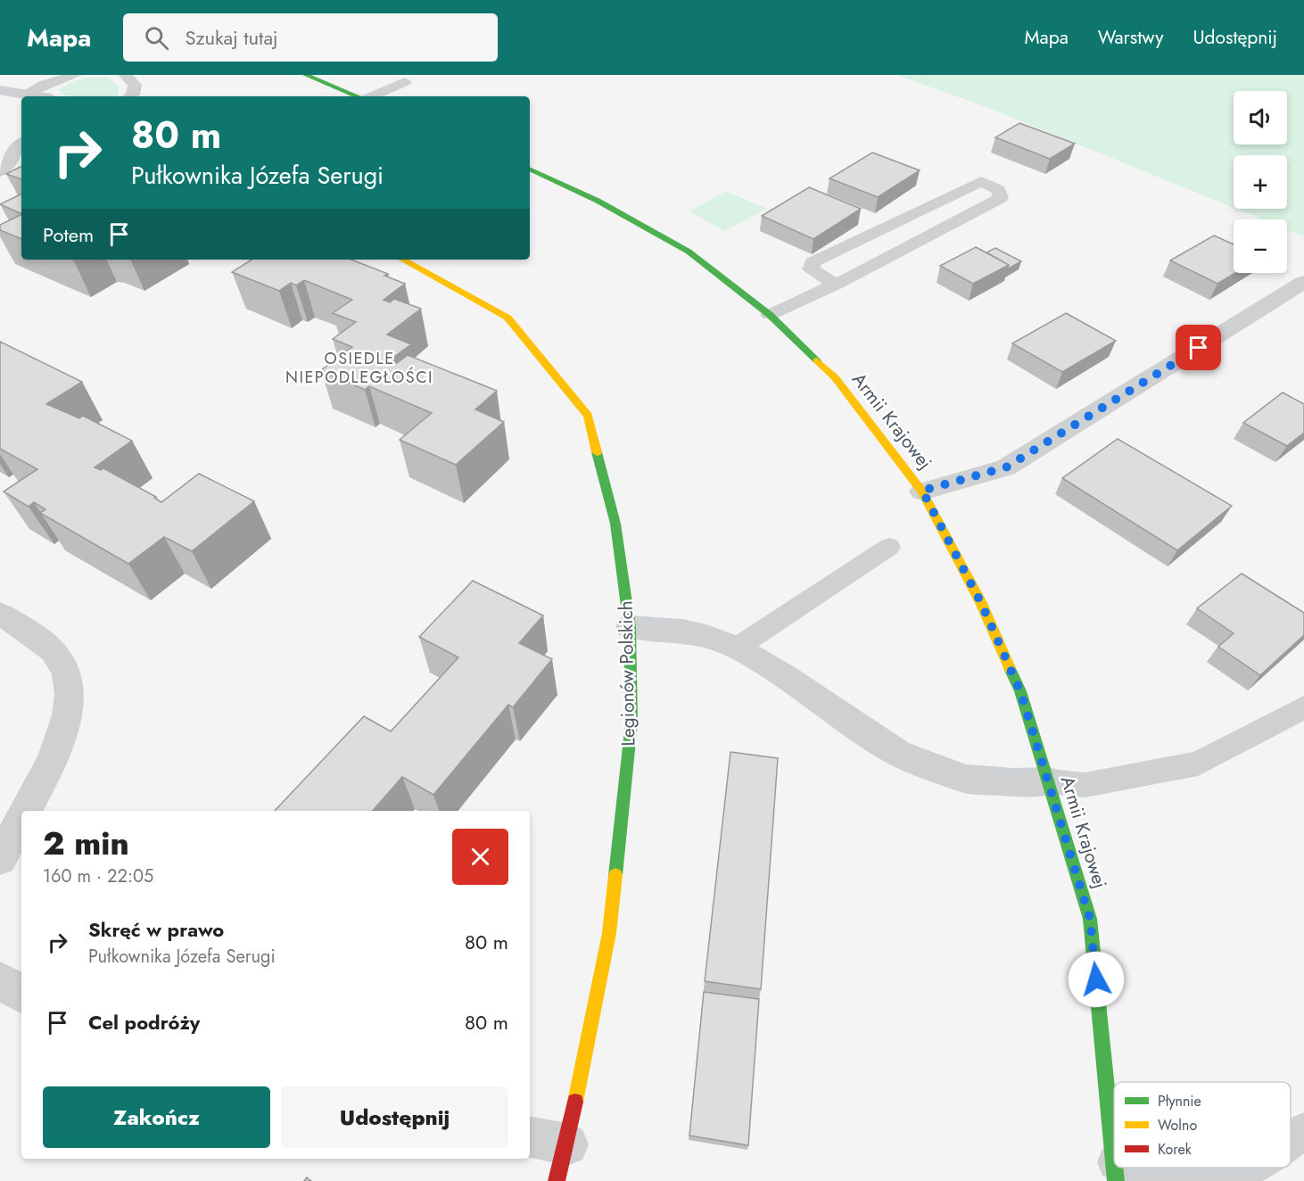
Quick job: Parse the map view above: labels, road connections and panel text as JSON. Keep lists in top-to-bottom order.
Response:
{
  "streets": {
    "main road": ["Armii Krajowej", "Legionów Polskich"]
  },
  "districts": ["OSIEDLE NIEPODLEGŁOŚCI"],
  "legend": ["Płynnie", "Wolno", "Korek"],
  "page": {
    "header": "Mapa",
    "search": "Szukaj tutaj",
    "nav": ["Mapa", "Warstwy", "Udostępnij"],
    "map_buttons": ["+", "−"],
    "turn": ["80 m", "Pułkownika Józefa Serugi"],
    "then": "Potem",
    "heading": ["2 min", "160 m · 22:05"],
    "list": [
      {
        "name": "Skręć w prawo",
        "note": "Pułkownika Józefa Serugi",
        "value": "80 m"
      },
      {
        "name": "Cel podróży",
        "value": "80 m"
      }
    ],
    "buttons": ["Zakończ", "Udostępnij"]
  }
}
